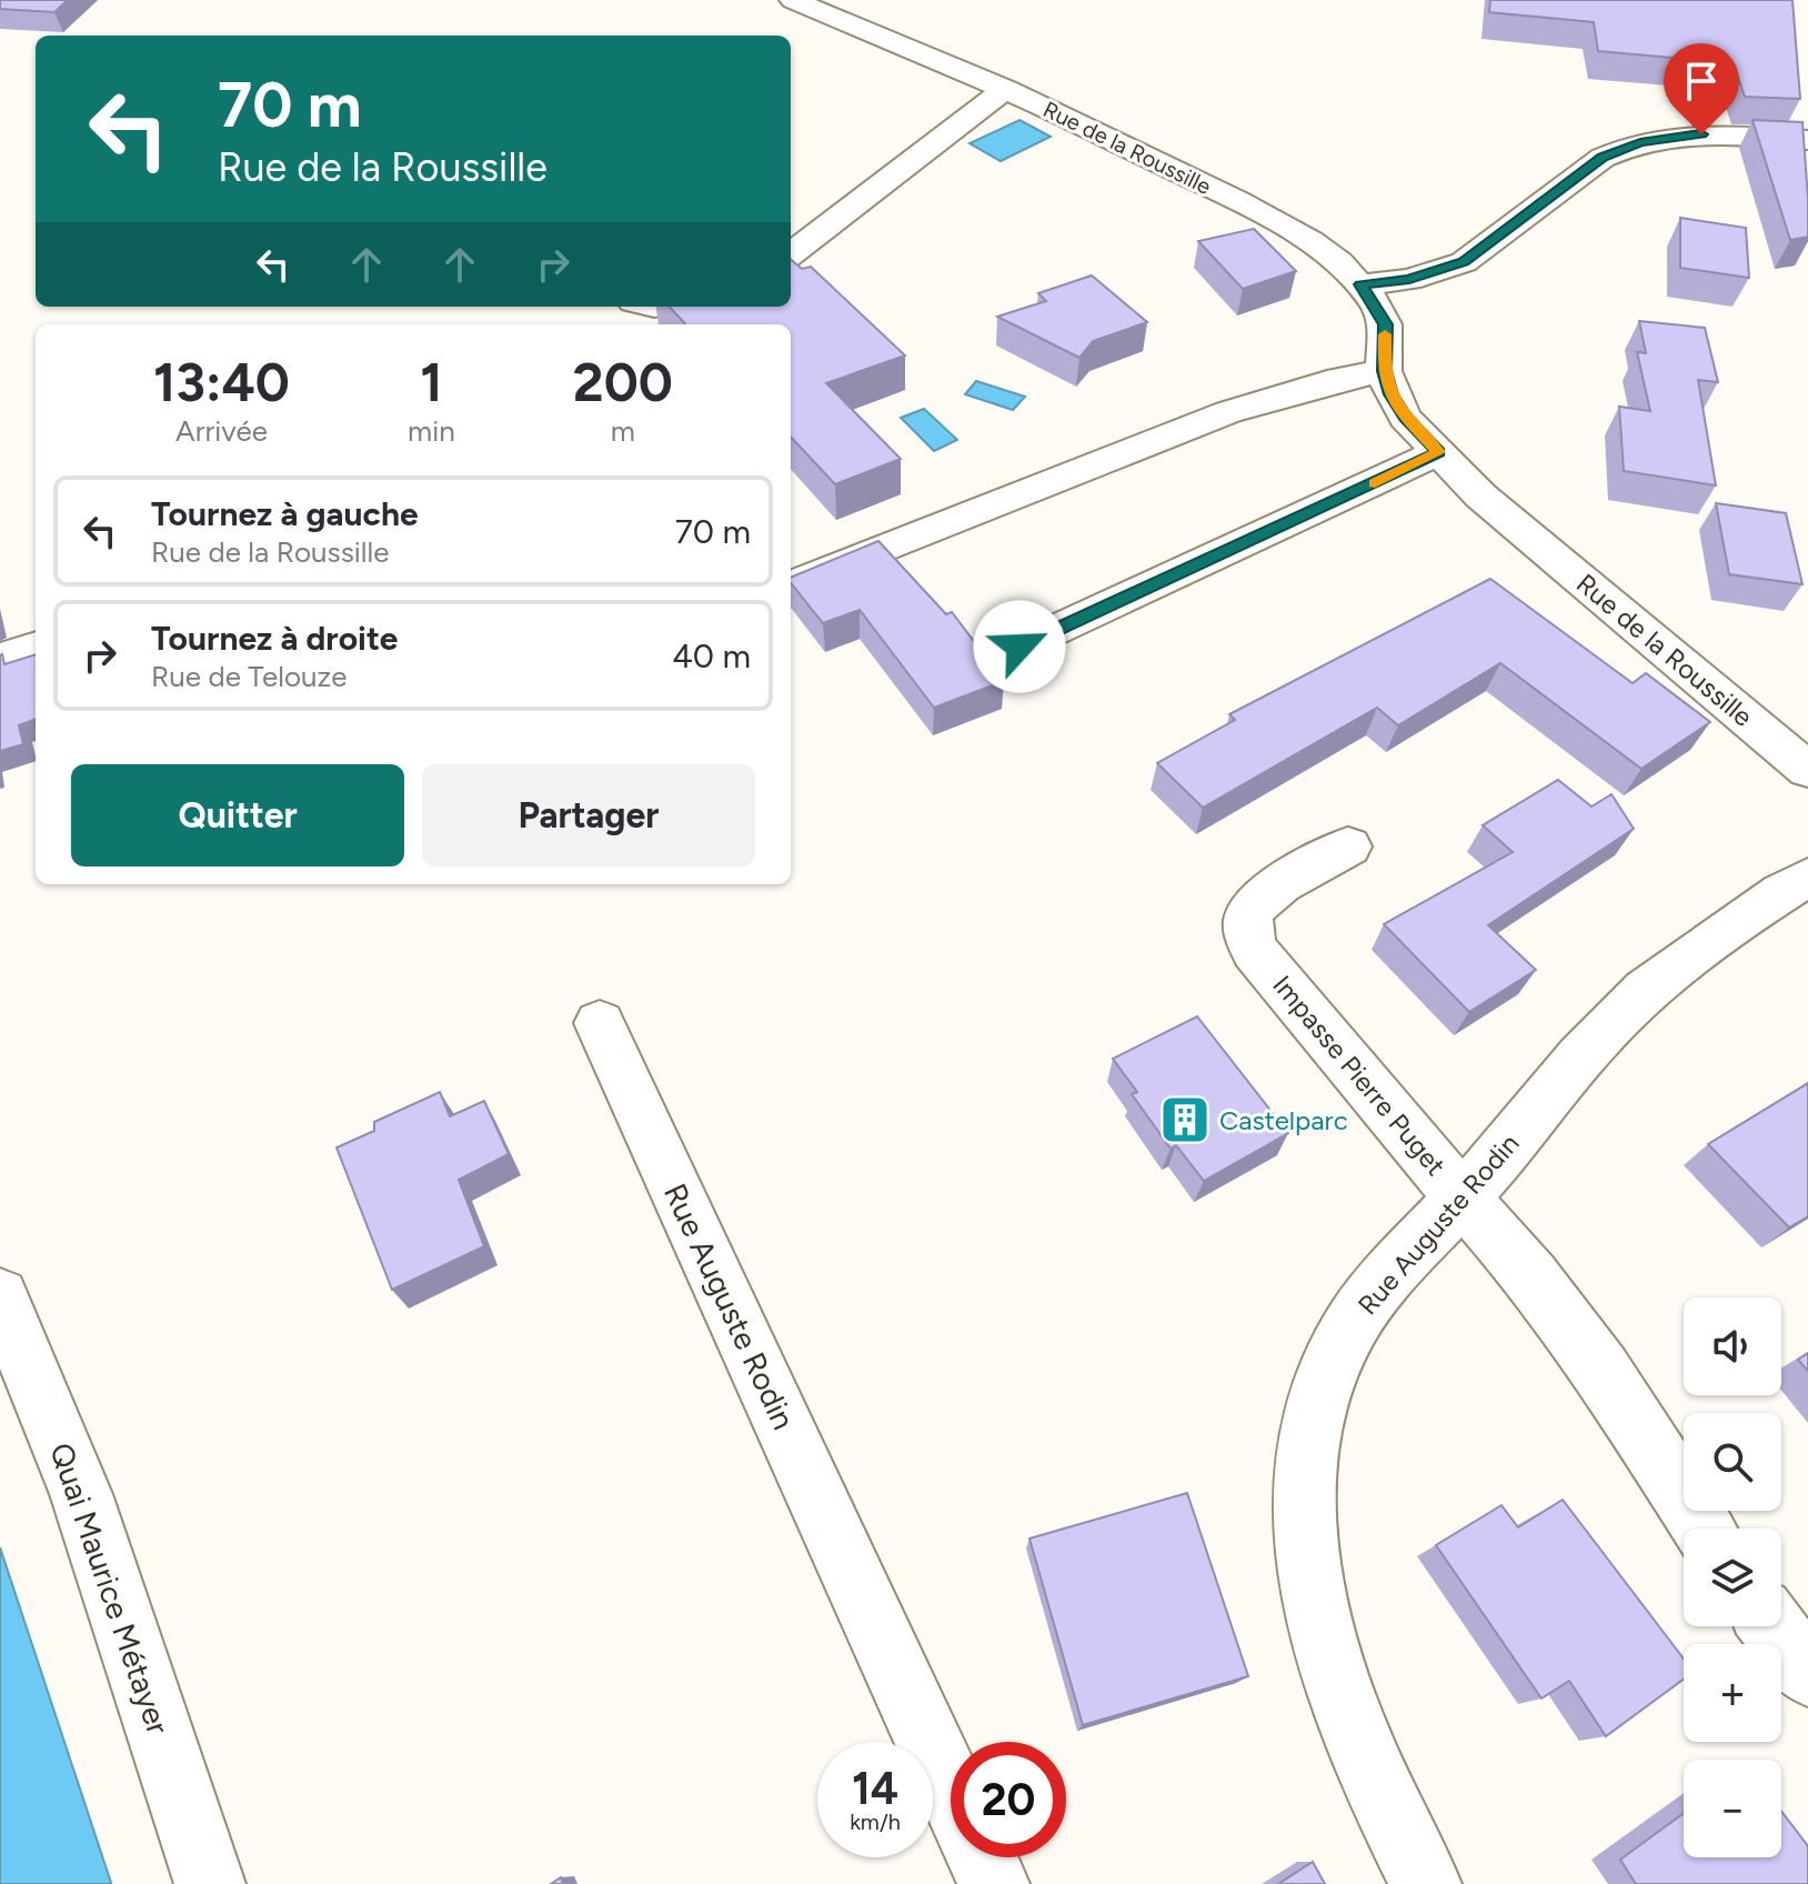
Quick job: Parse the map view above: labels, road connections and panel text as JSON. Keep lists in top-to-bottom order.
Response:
{
  "streets": {
    "street": [
      "Rue de la Roussille",
      "Impasse Pierre Puget",
      "Rue Auguste Rodin",
      "Quai Maurice Métayer"
    ]
  },
  "crossings": [
    ["Impasse Pierre Puget", "Rue Auguste Rodin"]
  ],
  "places": {
    "building": ["Castelparc"]
  },
  "page": {
    "turn": ["70 m", "Rue de la Roussille"],
    "eta": [
      "13:40",
      "Arrivée",
      "1",
      "min",
      "200",
      "m"
    ],
    "list": [
      {
        "name": "Tournez à gauche",
        "note": "Rue de la Roussille",
        "value": "70 m"
      },
      {
        "name": "Tournez à droite",
        "note": "Rue de Telouze",
        "value": "40 m"
      }
    ],
    "buttons": ["Quitter", "Partager"],
    "map_buttons": ["+", "−"],
    "speed": "14 km/h",
    "limit": "20"
  }
}
